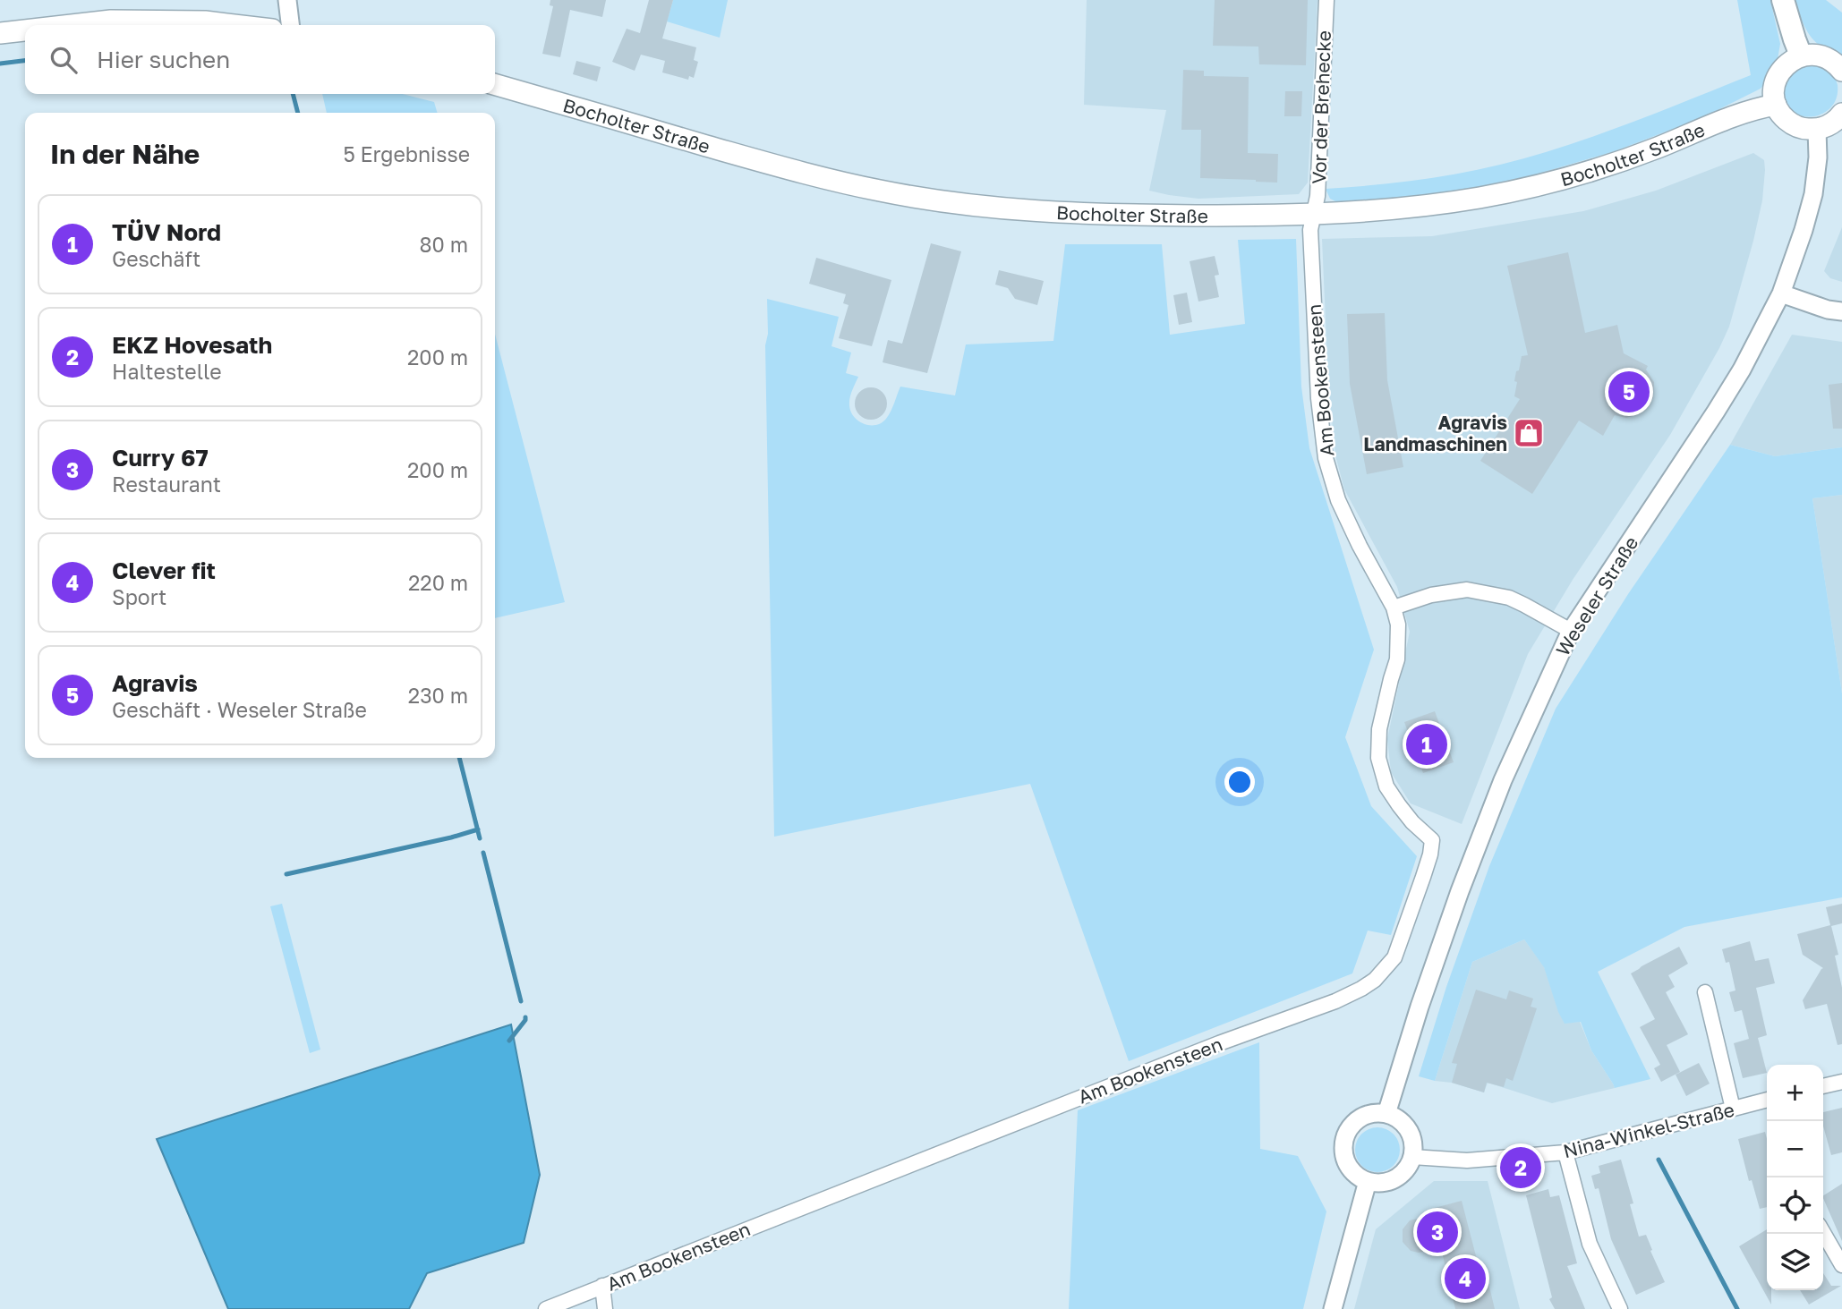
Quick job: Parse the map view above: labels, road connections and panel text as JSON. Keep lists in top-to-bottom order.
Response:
{
  "streets": {
    "main road": ["Bocholter Straße"],
    "street": [
      "Vor der Brehecke",
      "Am Bookensteen",
      "Weseler Straße",
      "Nina-Winkel-Straße"
    ]
  },
  "crossings": [
    ["Vor der Brehecke", "Bocholter Straße"],
    ["Vor der Brehecke", "Am Bookensteen"],
    ["Bocholter Straße", "Am Bookensteen"],
    ["Weseler Straße", "Nina-Winkel-Straße"]
  ],
  "places": {
    "shop": ["Agravis Landmaschinen"]
  },
  "page": {
    "search": "Hier suchen",
    "heading": ["In der Nähe", "5 Ergebnisse"],
    "list": [
      {
        "mark": "1",
        "name": "TÜV Nord",
        "note": "Geschäft",
        "value": "80 m"
      },
      {
        "mark": "2",
        "name": "EKZ Hovesath",
        "note": "Haltestelle",
        "value": "200 m"
      },
      {
        "mark": "3",
        "name": "Curry 67",
        "note": "Restaurant",
        "value": "200 m"
      },
      {
        "mark": "4",
        "name": "Clever fit",
        "note": "Sport",
        "value": "220 m"
      },
      {
        "mark": "5",
        "name": "Agravis",
        "note": "Geschäft · Weseler Straße",
        "value": "230 m"
      }
    ],
    "pins": [
      "5",
      "1",
      "2",
      "3",
      "4"
    ],
    "map_buttons": ["+", "−"]
  }
}
